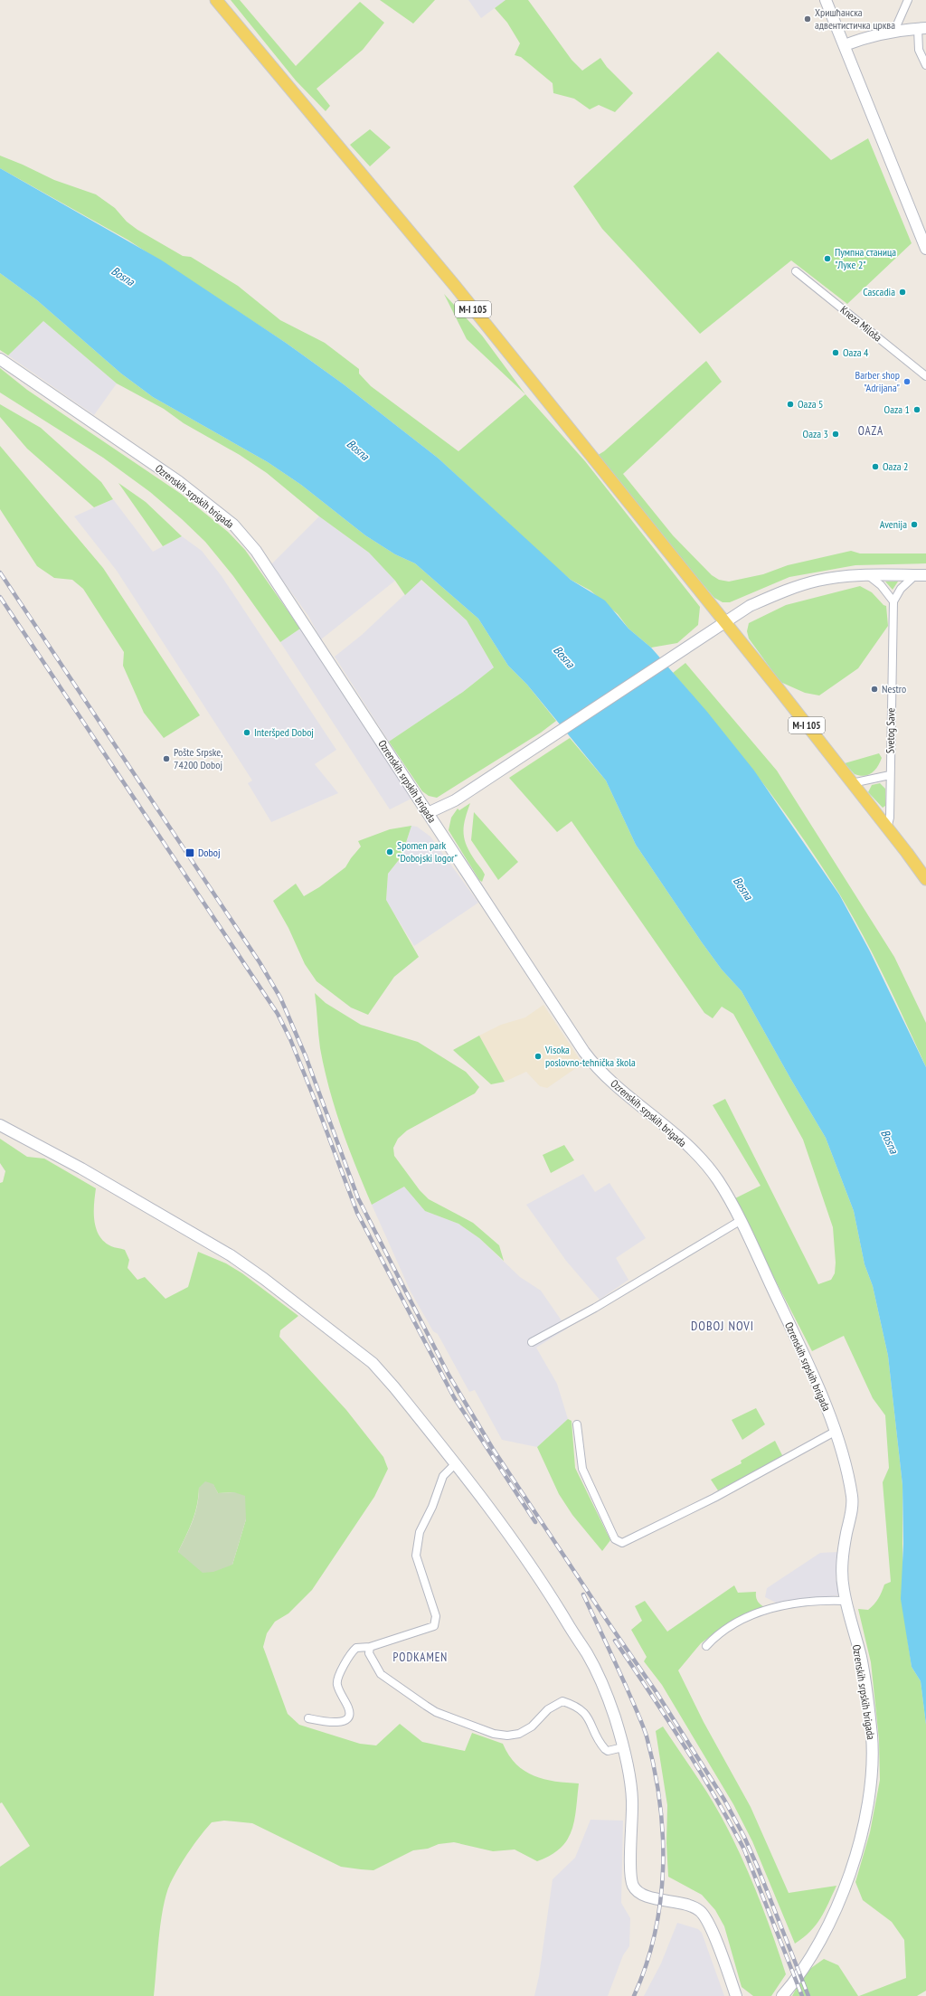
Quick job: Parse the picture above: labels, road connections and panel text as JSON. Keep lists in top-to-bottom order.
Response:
{
  "streets": {
    "main road": ["M-I 105"],
    "street": ["Kneza Miloša", "Ozrenskih srpskih brigada", "Svetog Save"]
  },
  "crossings": [
    ["M-I 105", "Svetog Save"]
  ],
  "districts": ["OAZA", "DOBOJ NOVI", "PODKAMEN"],
  "water": ["Bosna"],
  "places": {
    "other": [
      "Хришћанска адвентистичка црква",
      "Пумпна станица \"Луке 2\"",
      "Cascadia",
      "Oaza 4",
      "Barber shop \"Adrijana\"",
      "Oaza 5",
      "Oaza 1",
      "Oaza 3",
      "Oaza 2",
      "Avenija",
      "Nestro",
      "Interšped Doboj",
      "Pošte Srpske, 74200 Doboj",
      "Spomen park \"Dobojski logor\"",
      "Visoka poslovno-tehnička škola"
    ],
    "transit": ["Doboj"]
  }
}
